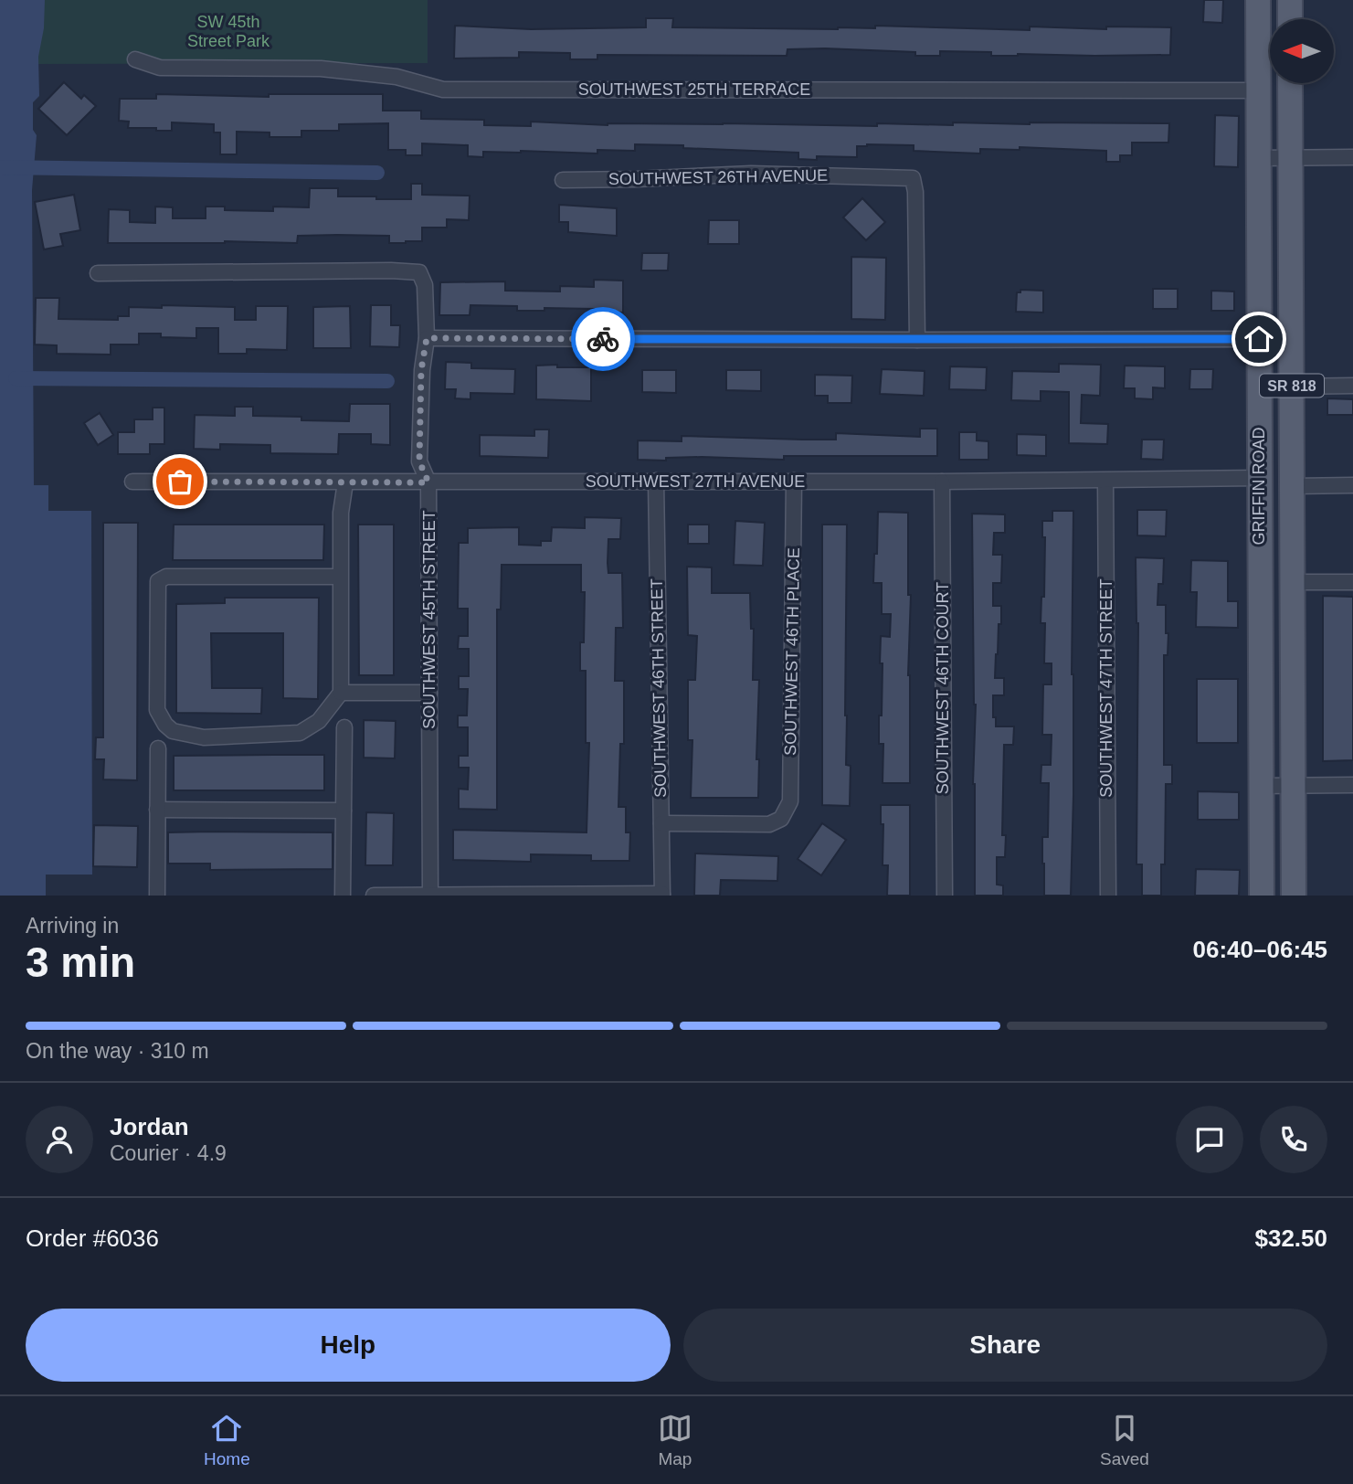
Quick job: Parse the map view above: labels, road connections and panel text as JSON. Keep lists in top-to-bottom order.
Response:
{
  "streets": {
    "main road": ["SR 818", "GRIFFIN ROAD"],
    "street": [
      "SOUTHWEST 25TH TERRACE",
      "SOUTHWEST 26TH AVENUE",
      "SOUTHWEST 27TH AVENUE",
      "SOUTHWEST 45TH STREET",
      "SOUTHWEST 46TH PLACE",
      "SOUTHWEST 46TH STREET",
      "SOUTHWEST 46TH COURT",
      "SOUTHWEST 47TH STREET"
    ]
  },
  "crossings": [
    ["SOUTHWEST 25TH TERRACE", "GRIFFIN ROAD"],
    ["SOUTHWEST 27TH AVENUE", "GRIFFIN ROAD"],
    ["SOUTHWEST 27TH AVENUE", "SOUTHWEST 45TH STREET"],
    ["SOUTHWEST 27TH AVENUE", "SOUTHWEST 46TH PLACE"],
    ["SOUTHWEST 27TH AVENUE", "SOUTHWEST 46TH STREET"],
    ["SOUTHWEST 27TH AVENUE", "SOUTHWEST 46TH COURT"],
    ["SOUTHWEST 27TH AVENUE", "SOUTHWEST 47TH STREET"],
    ["SOUTHWEST 46TH PLACE", "SOUTHWEST 46TH STREET"]
  ],
  "parks": ["SW 45th Street Park"],
  "north": "left",
  "page": {
    "heading": ["3 min", "Arriving in", "06:40–06:45"],
    "panel": [
      "Jordan",
      "Courier · 4.9",
      "Order #6036",
      "$32.50"
    ],
    "bar": "On the way · 310 m",
    "buttons": ["Help", "Share"],
    "tabs": ["Home", "Map", "Saved"]
  }
}
